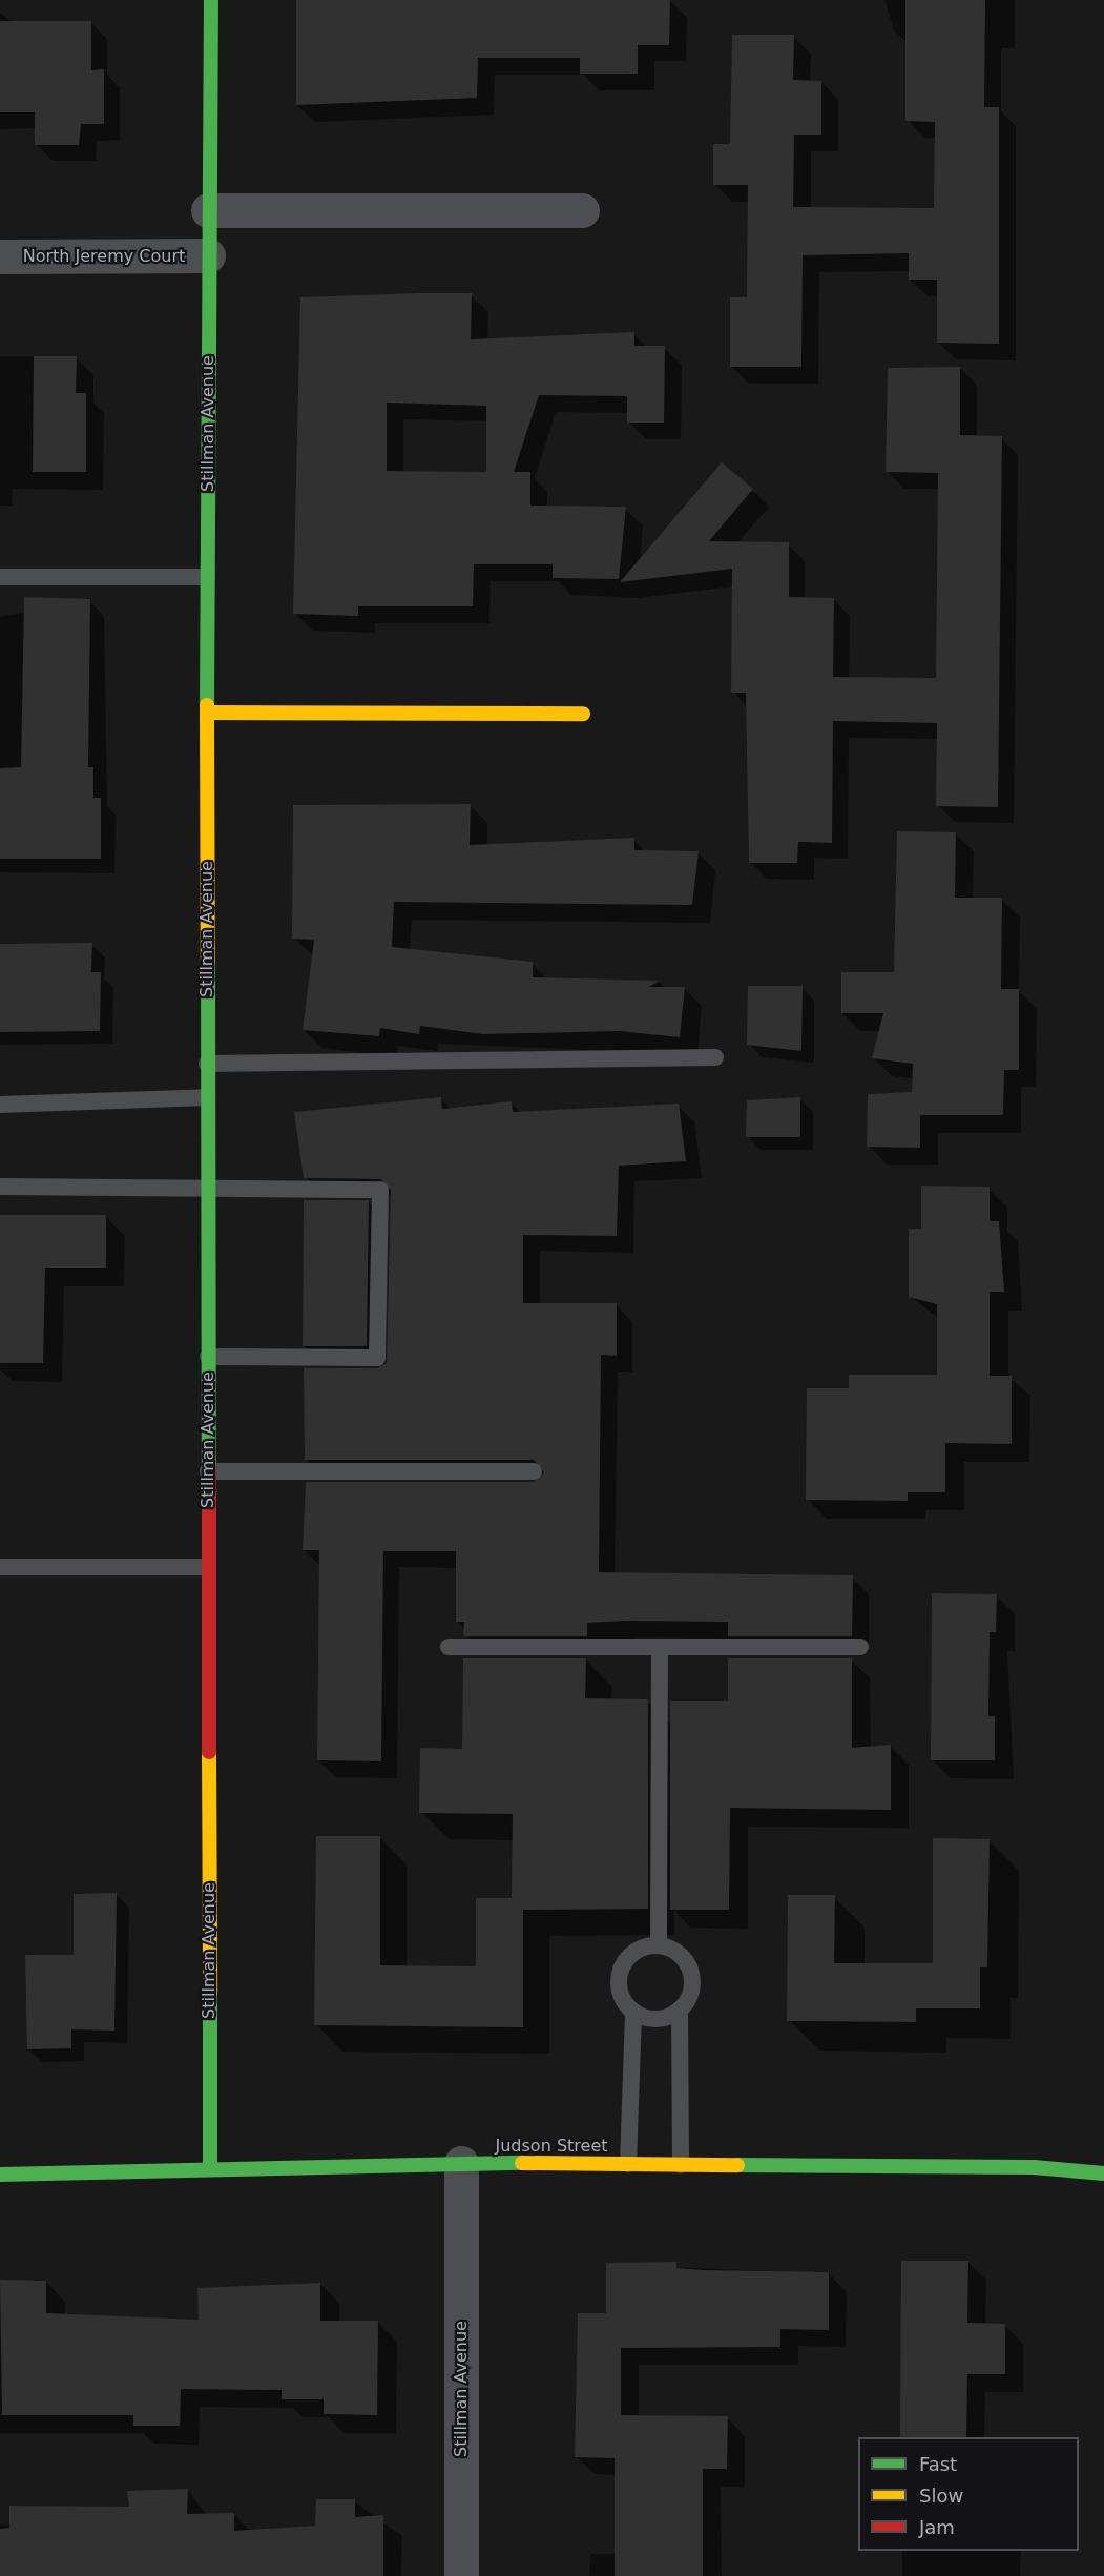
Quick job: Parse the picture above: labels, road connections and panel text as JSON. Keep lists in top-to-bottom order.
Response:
{
  "streets": {
    "street": ["North Jeremy Court", "Stillman Avenue", "Judson Street"]
  },
  "crossings": [
    ["North Jeremy Court", "Stillman Avenue"],
    ["Stillman Avenue", "Judson Street"]
  ],
  "legend": ["Fast", "Slow", "Jam"]
}
